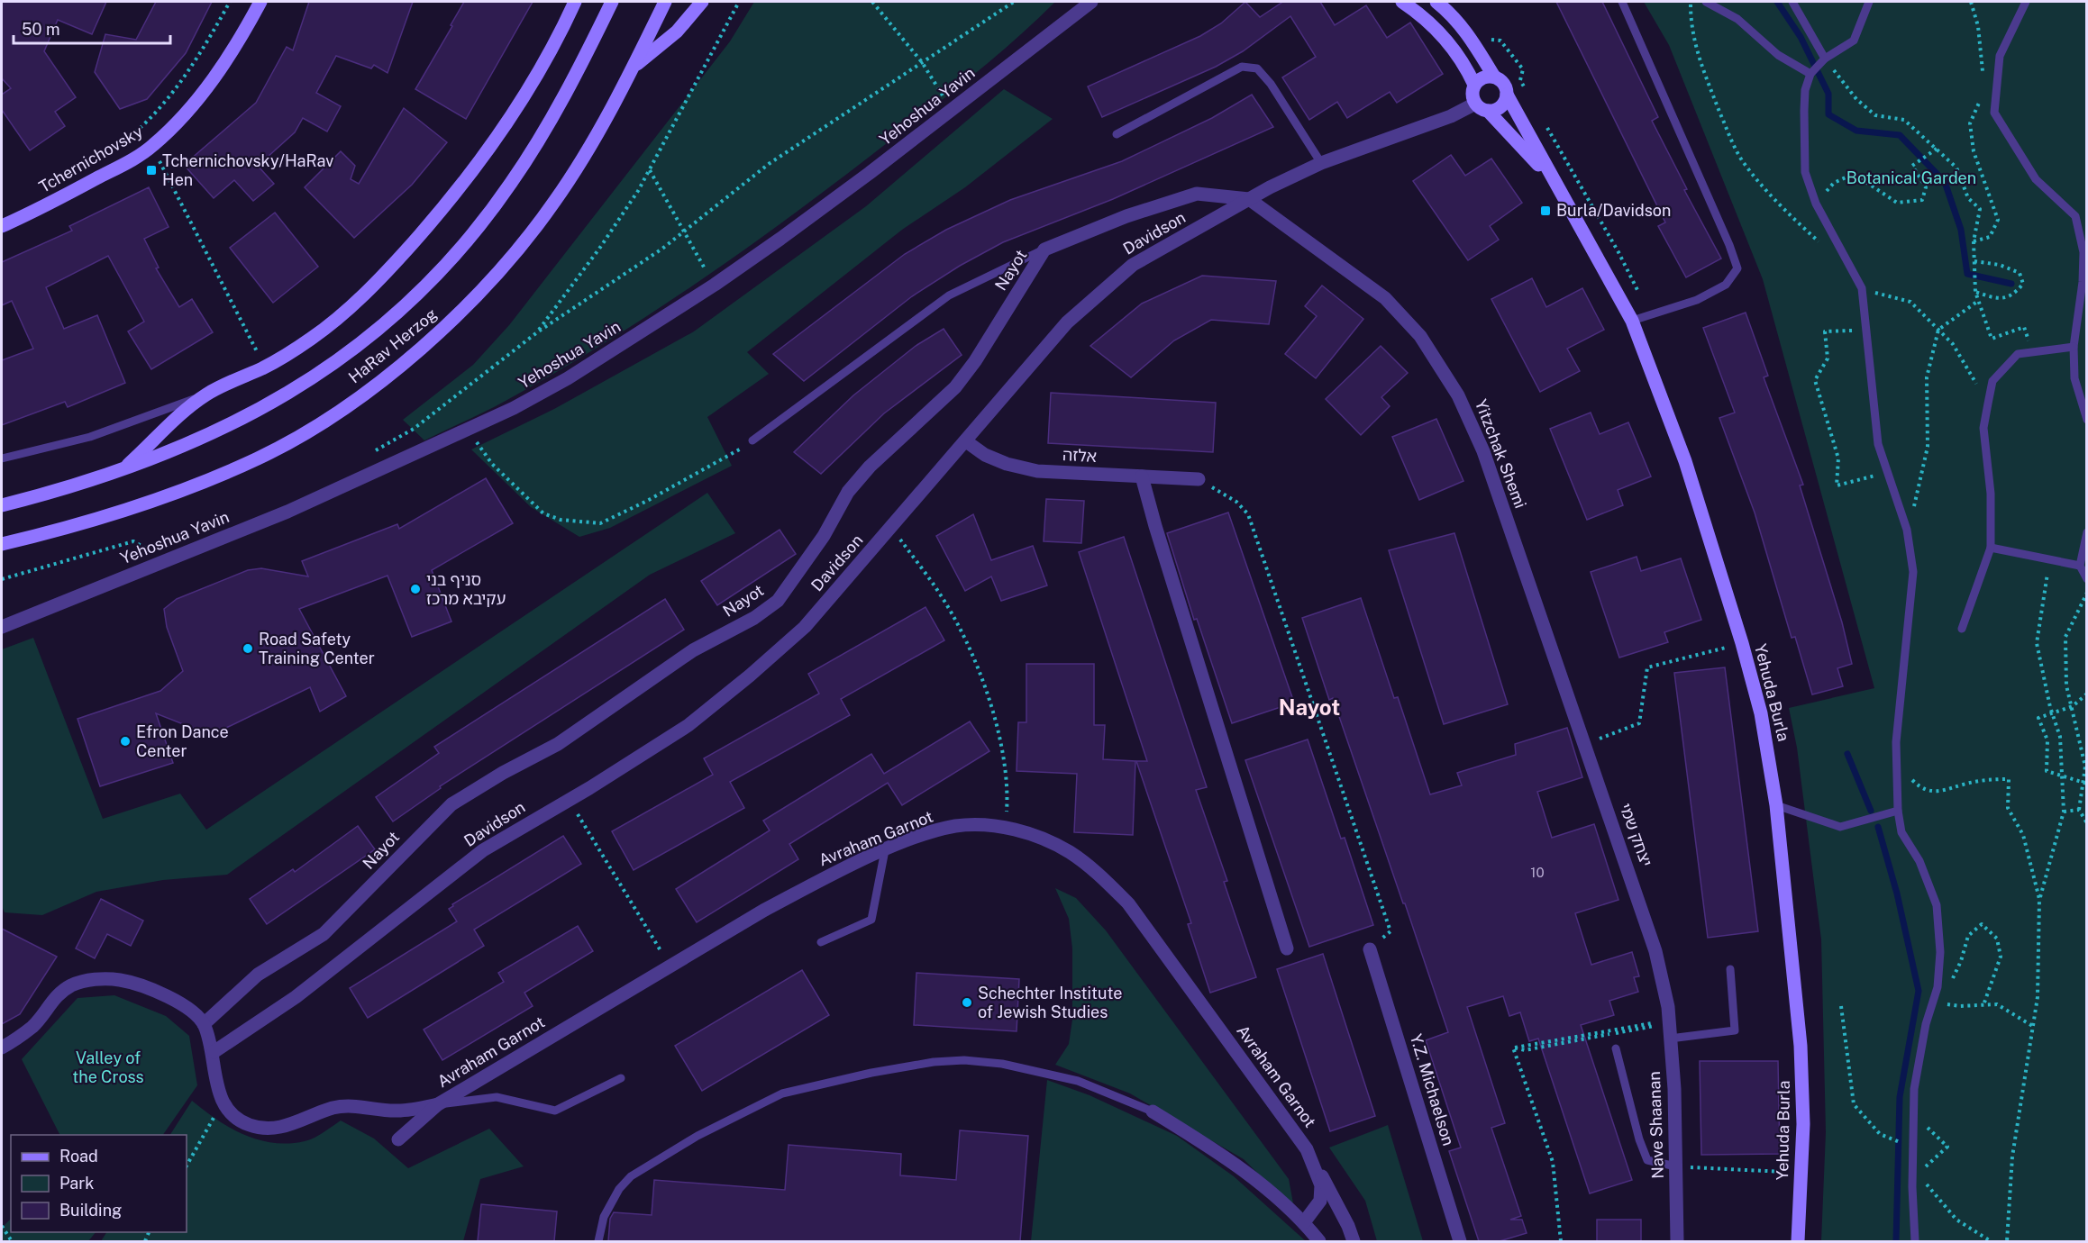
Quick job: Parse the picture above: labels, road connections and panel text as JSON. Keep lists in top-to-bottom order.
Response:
{
  "streets": {
    "main road": ["Tchernichovsky", "HaRav Herzog", "Yehuda Burla"],
    "street": [
      "Yehoshua Yavin",
      "Davidson",
      "Nayot",
      "Yitzchak Shemi",
      "אלזה",
      "יצחק שמי",
      "Avraham Garnot",
      "Y.Z. Michaelson",
      "Nave Shaanan"
    ]
  },
  "crossings": [
    ["Davidson", "Nayot"],
    ["Davidson", "Yitzchak Shemi"],
    ["Davidson", "אלזה"],
    ["Davidson", "Yehuda Burla"],
    ["Nayot", "Yitzchak Shemi"],
    ["Yitzchak Shemi", "יצחק שמי"],
    ["יצחק שמי", "Nave Shaanan"]
  ],
  "districts": ["Nayot"],
  "parks": ["Botanical Garden", "Valley of the Cross"],
  "places": {
    "transit": ["Tchernichovsky/HaRav Hen", "Burla/Davidson"],
    "other": [
      "סניף בני עקיבא מרכז",
      "Road Safety Training Center",
      "Efron Dance Center",
      "Schechter Institute of Jewish Studies"
    ]
  },
  "house_numbers": ["10"],
  "legend": ["Road", "Park", "Building"],
  "scale_bar": "50 m"
}
